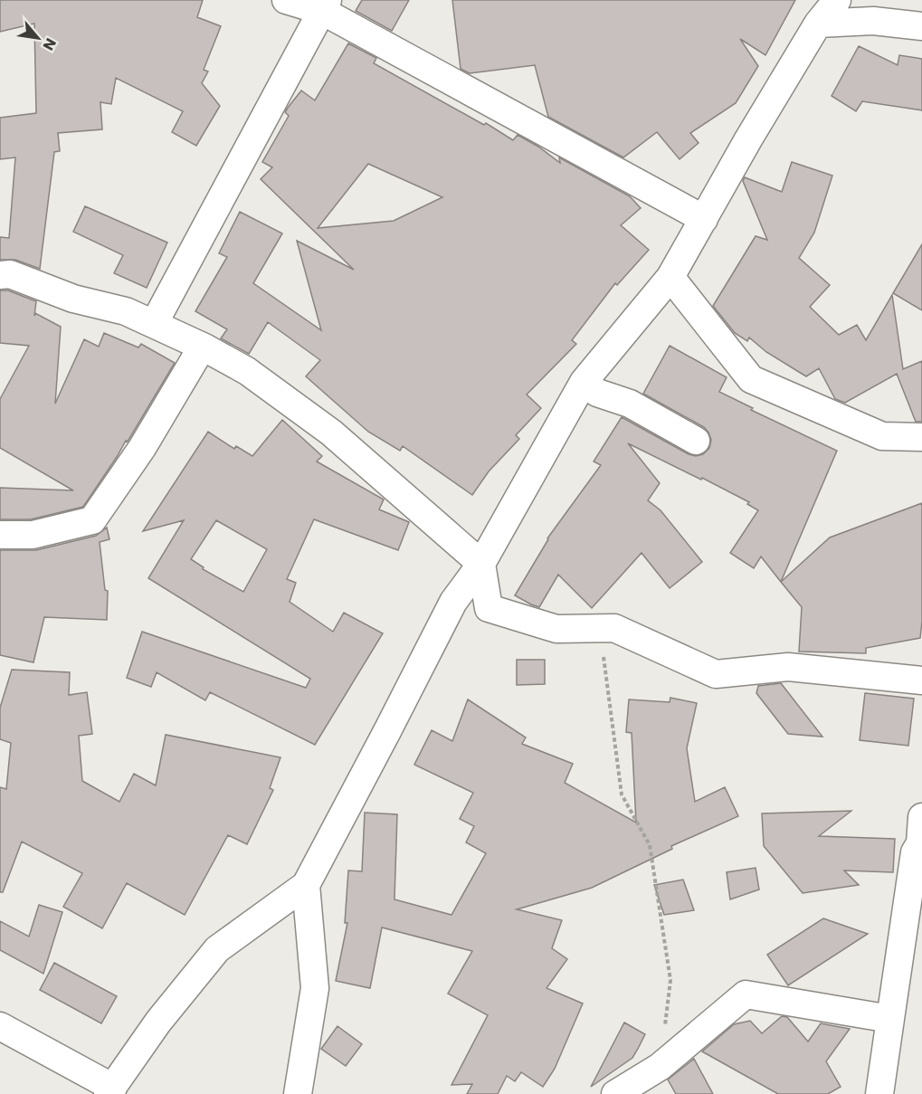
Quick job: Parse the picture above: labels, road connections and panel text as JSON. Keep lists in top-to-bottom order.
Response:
{
  "north": "bottom right"
}
